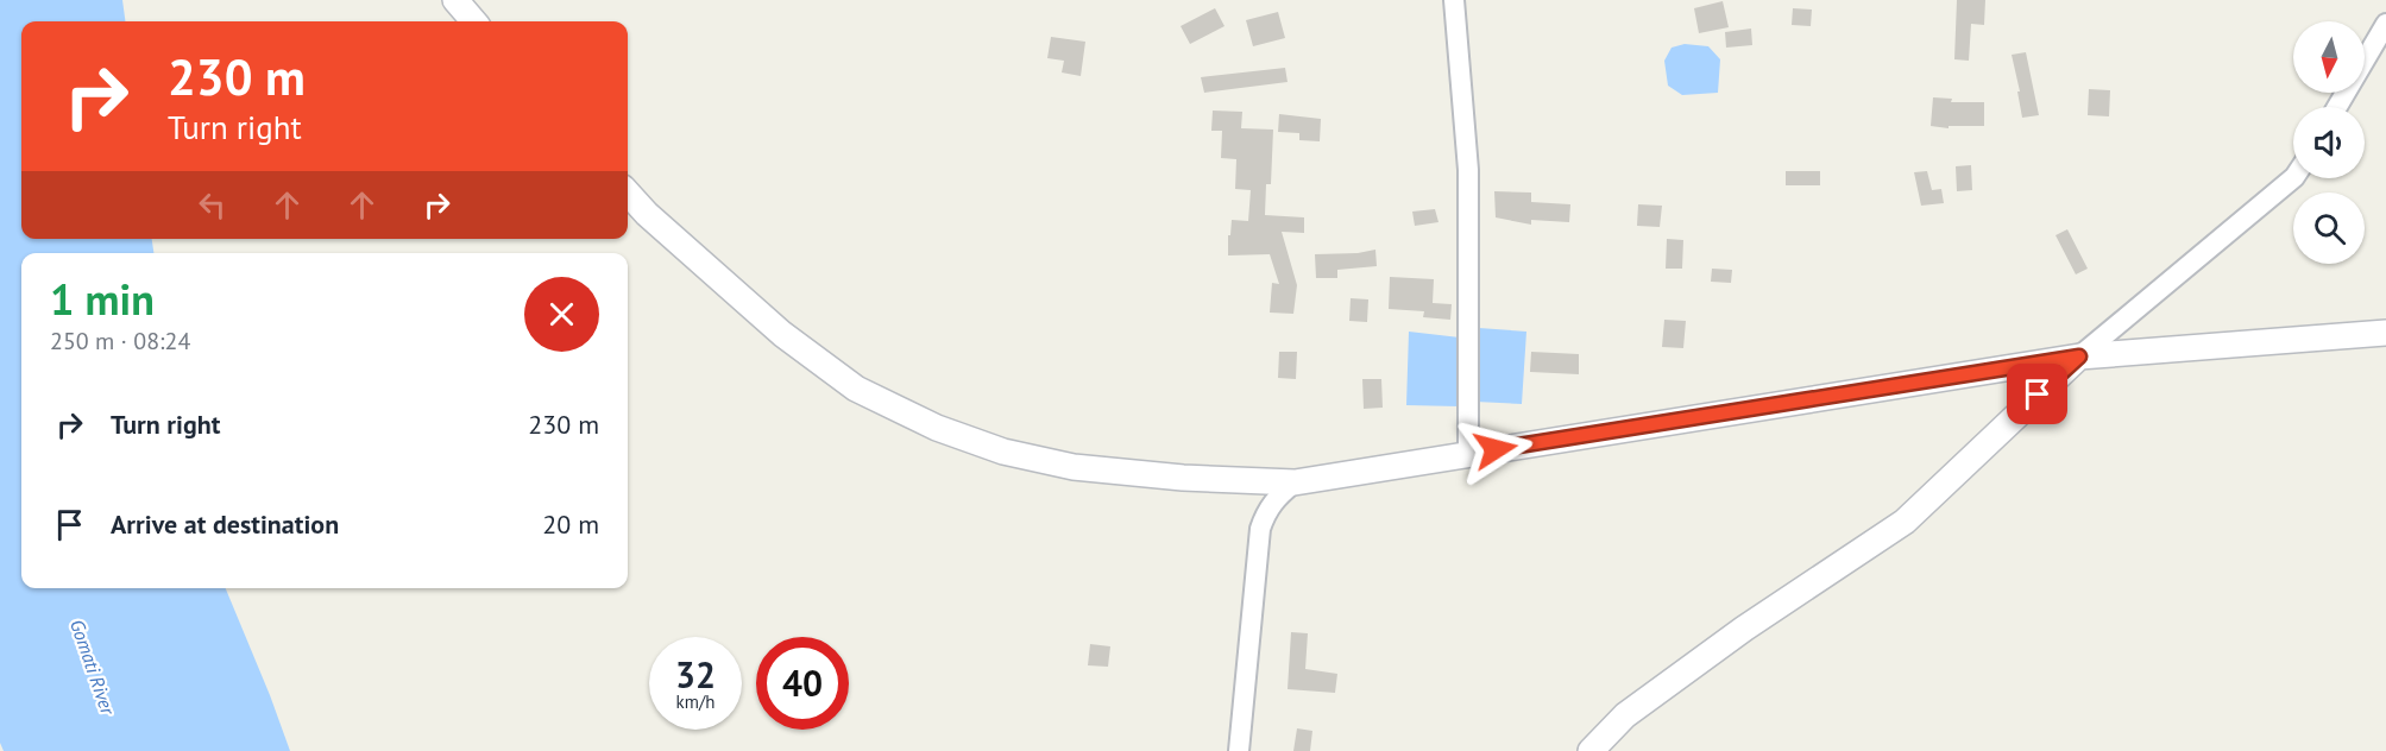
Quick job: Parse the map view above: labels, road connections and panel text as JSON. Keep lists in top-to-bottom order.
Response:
{
  "water": ["Gomati River"],
  "north": "bottom",
  "page": {
    "turn": ["230 m", "Turn right"],
    "heading": ["1 min", "250 m · 08:24"],
    "list": [
      {
        "name": "Turn right",
        "value": "230 m"
      },
      {
        "name": "Arrive at destination",
        "value": "20 m"
      }
    ],
    "speed": "32 km/h",
    "limit": "40"
  }
}
